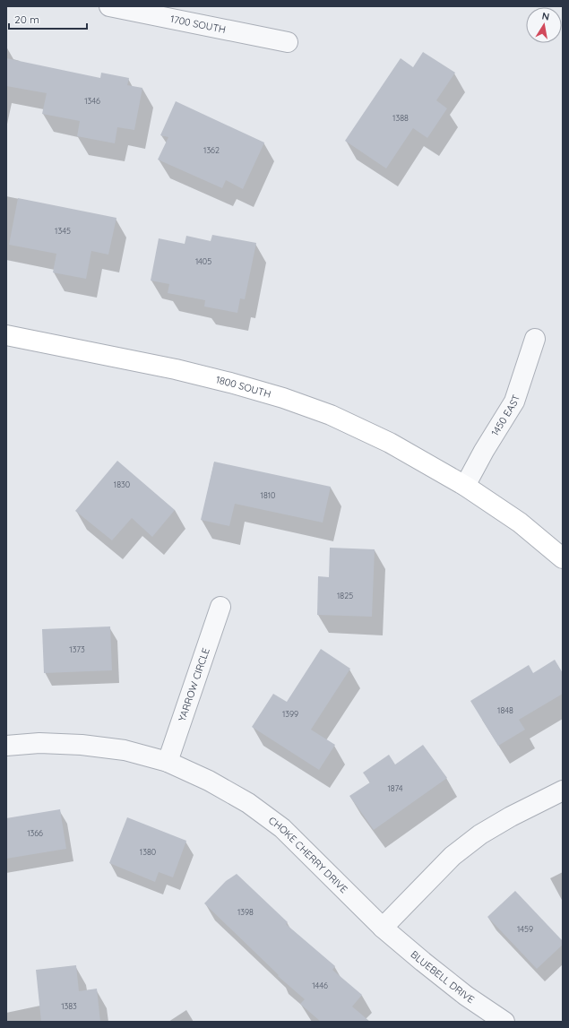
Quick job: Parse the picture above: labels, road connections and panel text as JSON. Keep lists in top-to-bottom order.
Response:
{
  "streets": {
    "main road": ["1800 SOUTH"],
    "street": [
      "1700 SOUTH",
      "1450 EAST",
      "YARROW CIRCLE",
      "CHOKE CHERRY DRIVE",
      "BLUEBELL DRIVE"
    ]
  },
  "crossings": [
    ["1800 SOUTH", "1450 EAST"],
    ["YARROW CIRCLE", "CHOKE CHERRY DRIVE"],
    ["CHOKE CHERRY DRIVE", "BLUEBELL DRIVE"]
  ],
  "house_numbers": [
    "1346",
    "1388",
    "1362",
    "1345",
    "1405",
    "1830",
    "1810",
    "1825",
    "1373",
    "1848",
    "1399",
    "1874",
    "1366",
    "1380",
    "1398",
    "1459",
    "1446",
    "1383"
  ],
  "scale_bar": "20 m",
  "north": "top"
}
